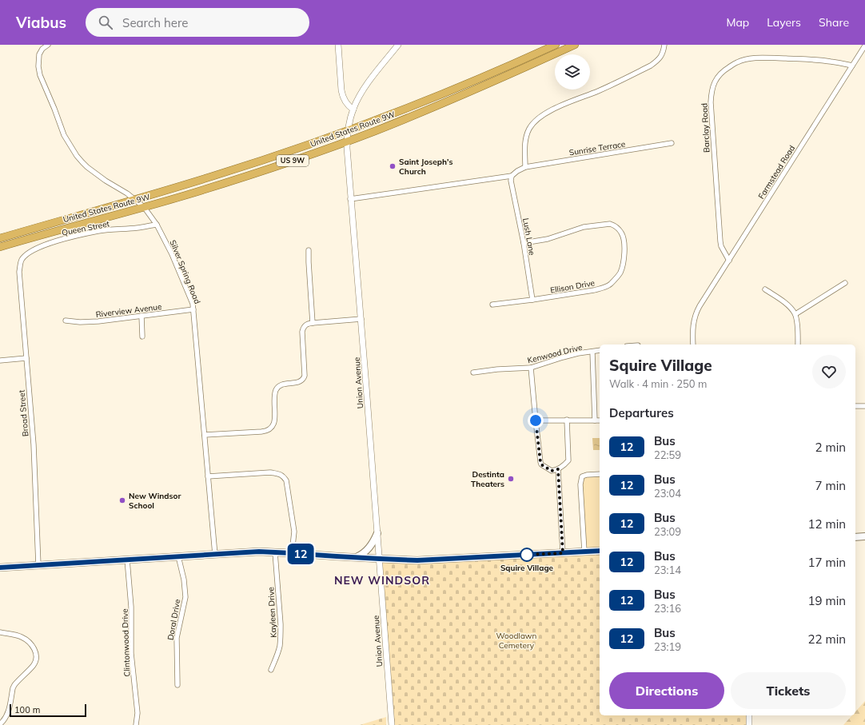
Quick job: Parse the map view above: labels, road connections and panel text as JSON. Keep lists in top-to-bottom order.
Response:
{
  "streets": {
    "highway": ["United States Route 9W", "US 9W"],
    "street": [
      "Barclay Road",
      "Sunrise Terrace",
      "Farmstead Road",
      "Queen Street",
      "Lush Lane",
      "Silver Spring Road",
      "Ellison Drive",
      "Riverview Avenue",
      "Kenwood Drive",
      "Union Avenue",
      "Broad Street",
      "Kayleen Drive",
      "Doral Drive",
      "Clintonwood Drive"
    ]
  },
  "crossings": [
    ["Barclay Road", "Farmstead Road"],
    ["United States Route 9W", "Silver Spring Road"],
    ["United States Route 9W", "Union Avenue"],
    ["Queen Street", "Silver Spring Road"],
    ["Queen Street", "Broad Street"],
    ["Lush Lane", "Ellison Drive"],
    ["Silver Spring Road", "Riverview Avenue"]
  ],
  "districts": ["NEW WINDSOR"],
  "parks": ["Woodlawn Cemetery"],
  "places": [
    "Saint Joseph's Church",
    "Destinta Theaters",
    "New Windsor School",
    "Squire Village"
  ],
  "lines": ["bus line 12"],
  "scale_bar": "100 m",
  "page": {
    "header": "Viabus",
    "search": "Search here",
    "nav": ["Map", "Layers", "Share"],
    "on_map": "12",
    "heading": [
      ["Squire Village", "Walk · 4 min · 250 m"],
      "Departures"
    ],
    "list": [
      {
        "mark": "12",
        "name": "Bus",
        "note": "22:59",
        "value": "2 min"
      },
      {
        "mark": "12",
        "name": "Bus",
        "note": "23:04",
        "value": "7 min"
      },
      {
        "mark": "12",
        "name": "Bus",
        "note": "23:09",
        "value": "12 min"
      },
      {
        "mark": "12",
        "name": "Bus",
        "note": "23:14",
        "value": "17 min"
      },
      {
        "mark": "12",
        "name": "Bus",
        "note": "23:16",
        "value": "19 min"
      },
      {
        "mark": "12",
        "name": "Bus",
        "note": "23:19",
        "value": "22 min"
      }
    ],
    "buttons": ["Directions", "Tickets"],
    "scale": "100 m"
  }
}
